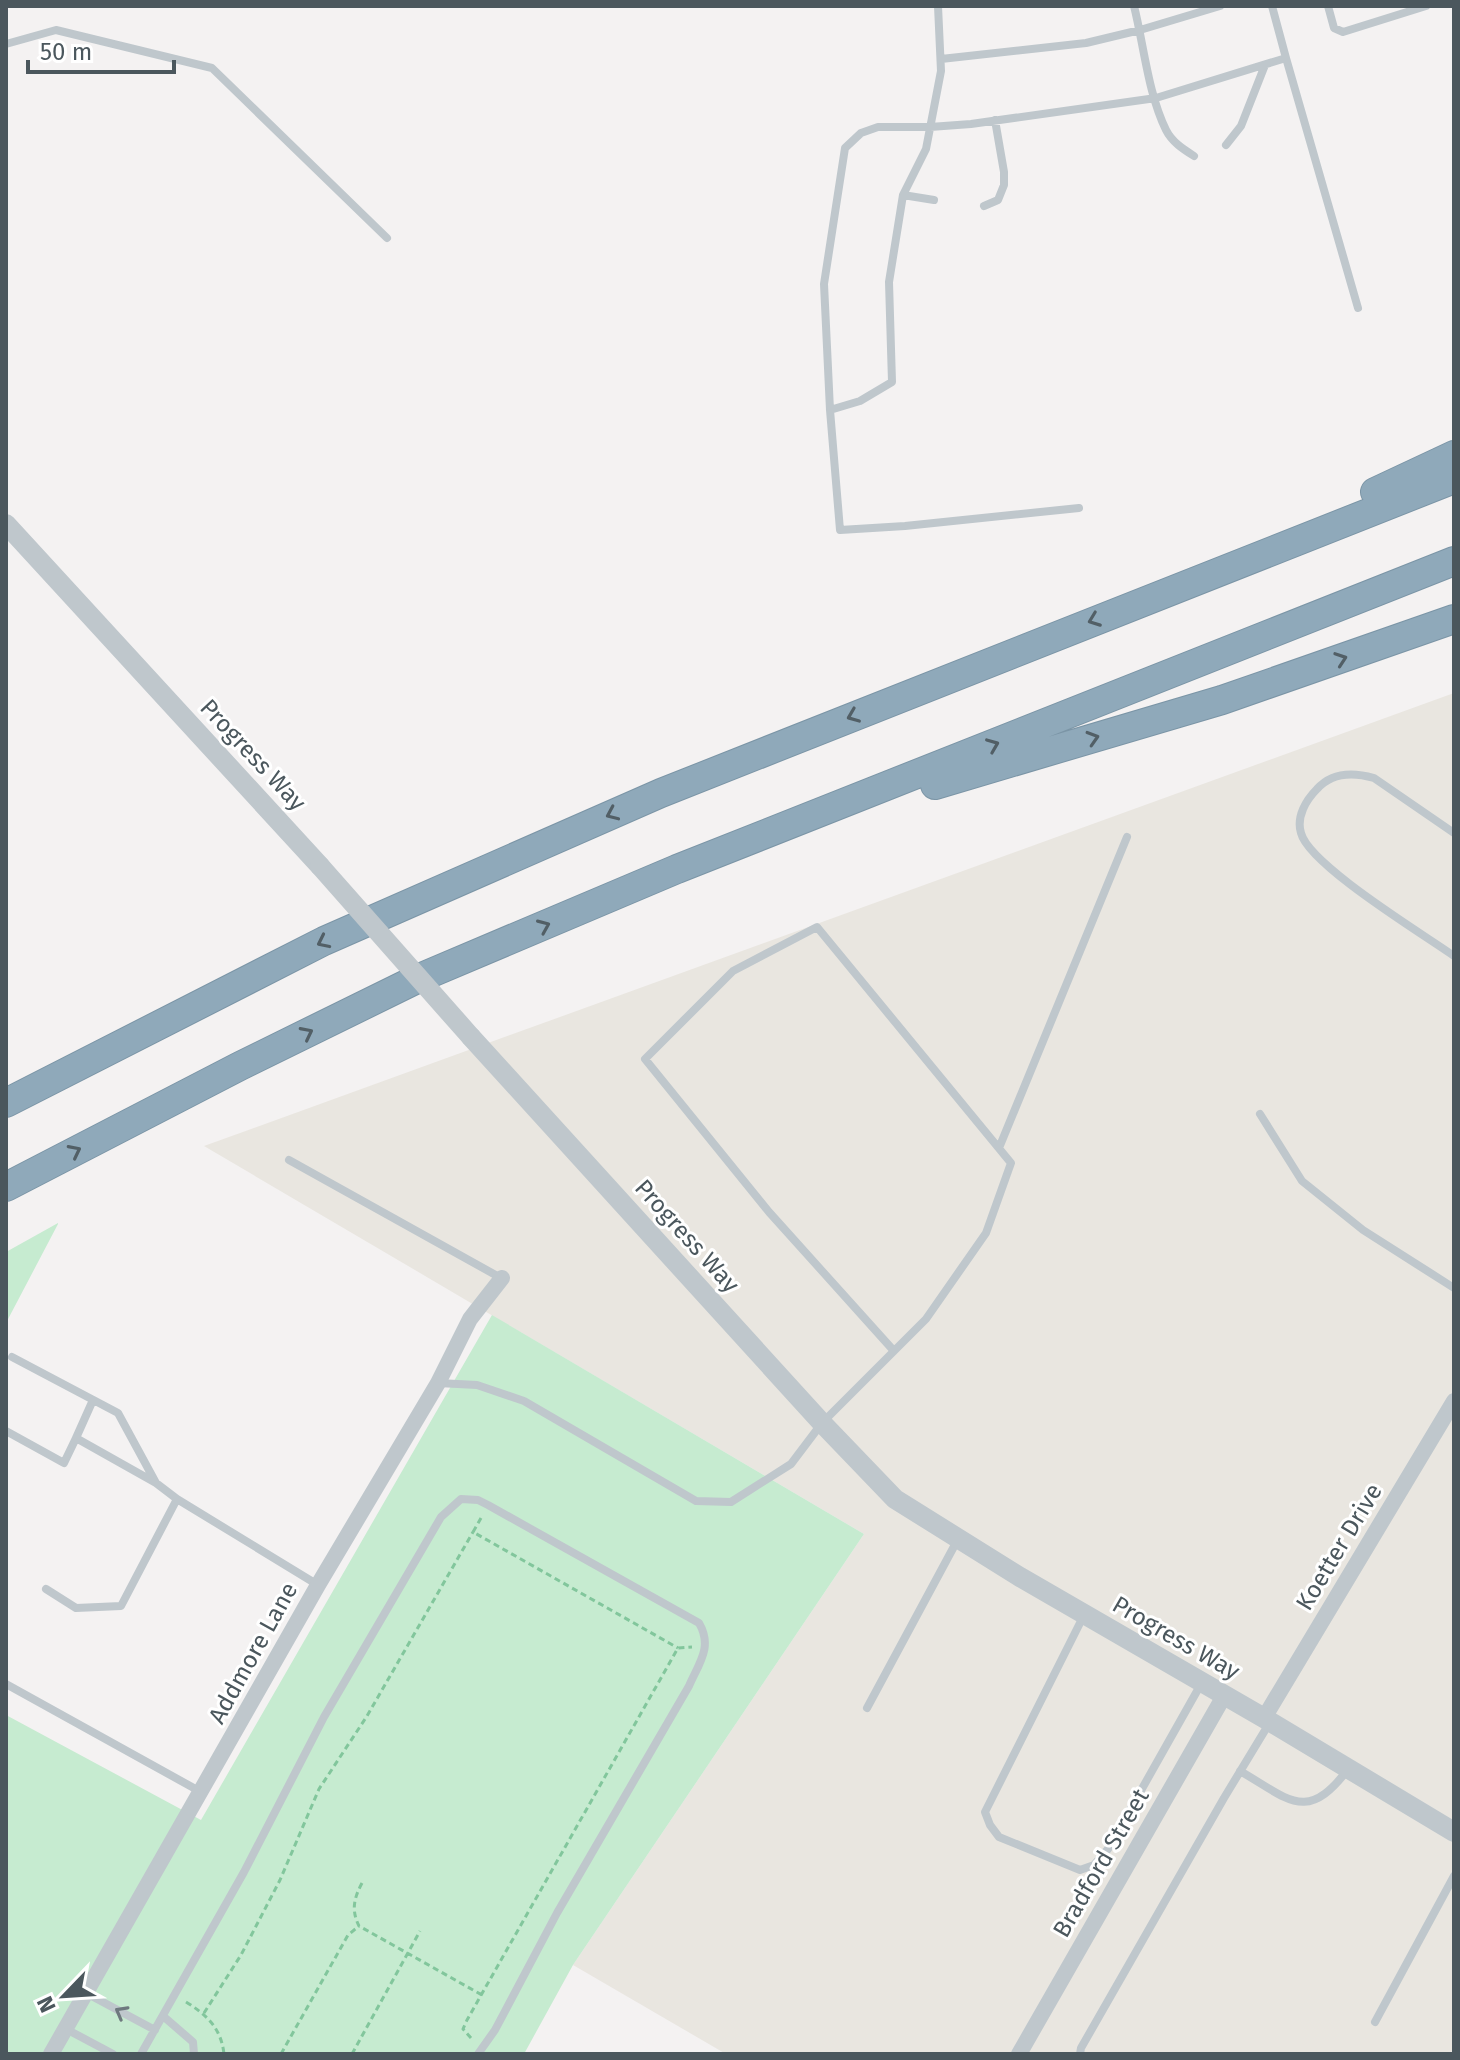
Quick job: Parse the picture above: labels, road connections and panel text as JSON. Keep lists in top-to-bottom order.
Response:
{
  "streets": {
    "street": [
      "Progress Way",
      "Koetter Drive",
      "Addmore Lane",
      "Bradford Street"
    ]
  },
  "crossings": [
    ["Progress Way", "Koetter Drive"],
    ["Progress Way", "Bradford Street"]
  ],
  "scale_bar": "50 m",
  "north": "bottom left"
}
